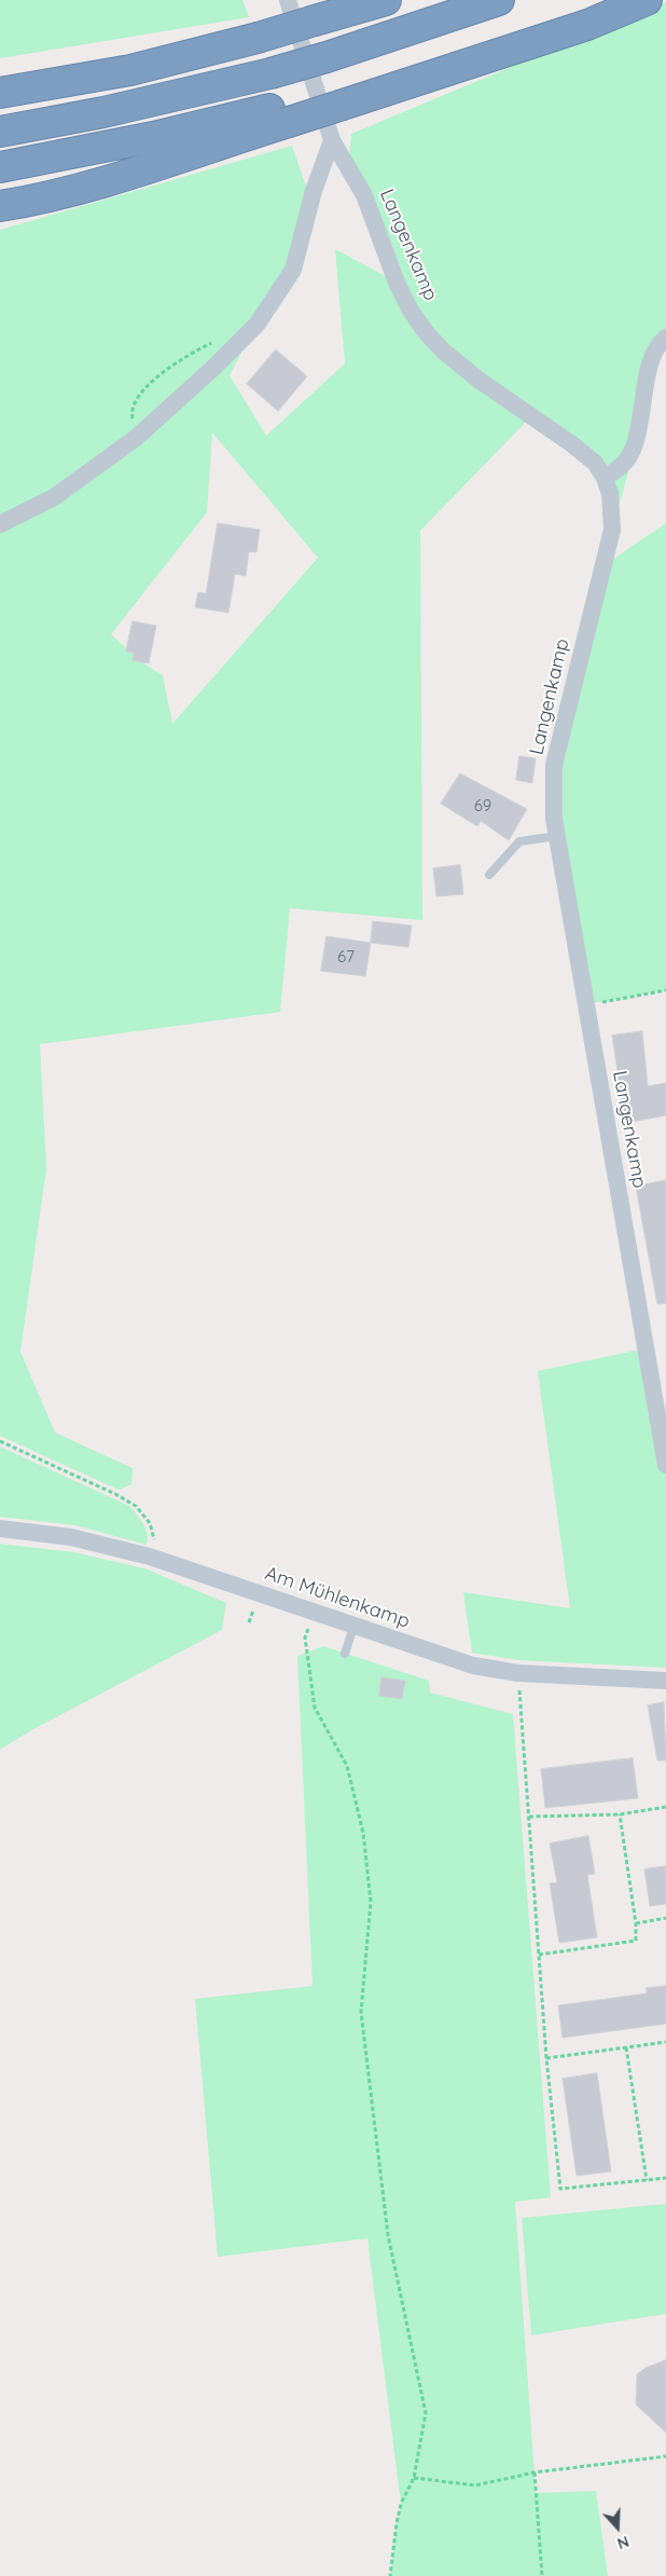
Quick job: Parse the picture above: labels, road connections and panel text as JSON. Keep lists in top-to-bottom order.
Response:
{
  "streets": {
    "street": ["Langenkamp", "Am Mühlenkamp"]
  },
  "house_numbers": ["69", "67"],
  "north": "bottom"
}
